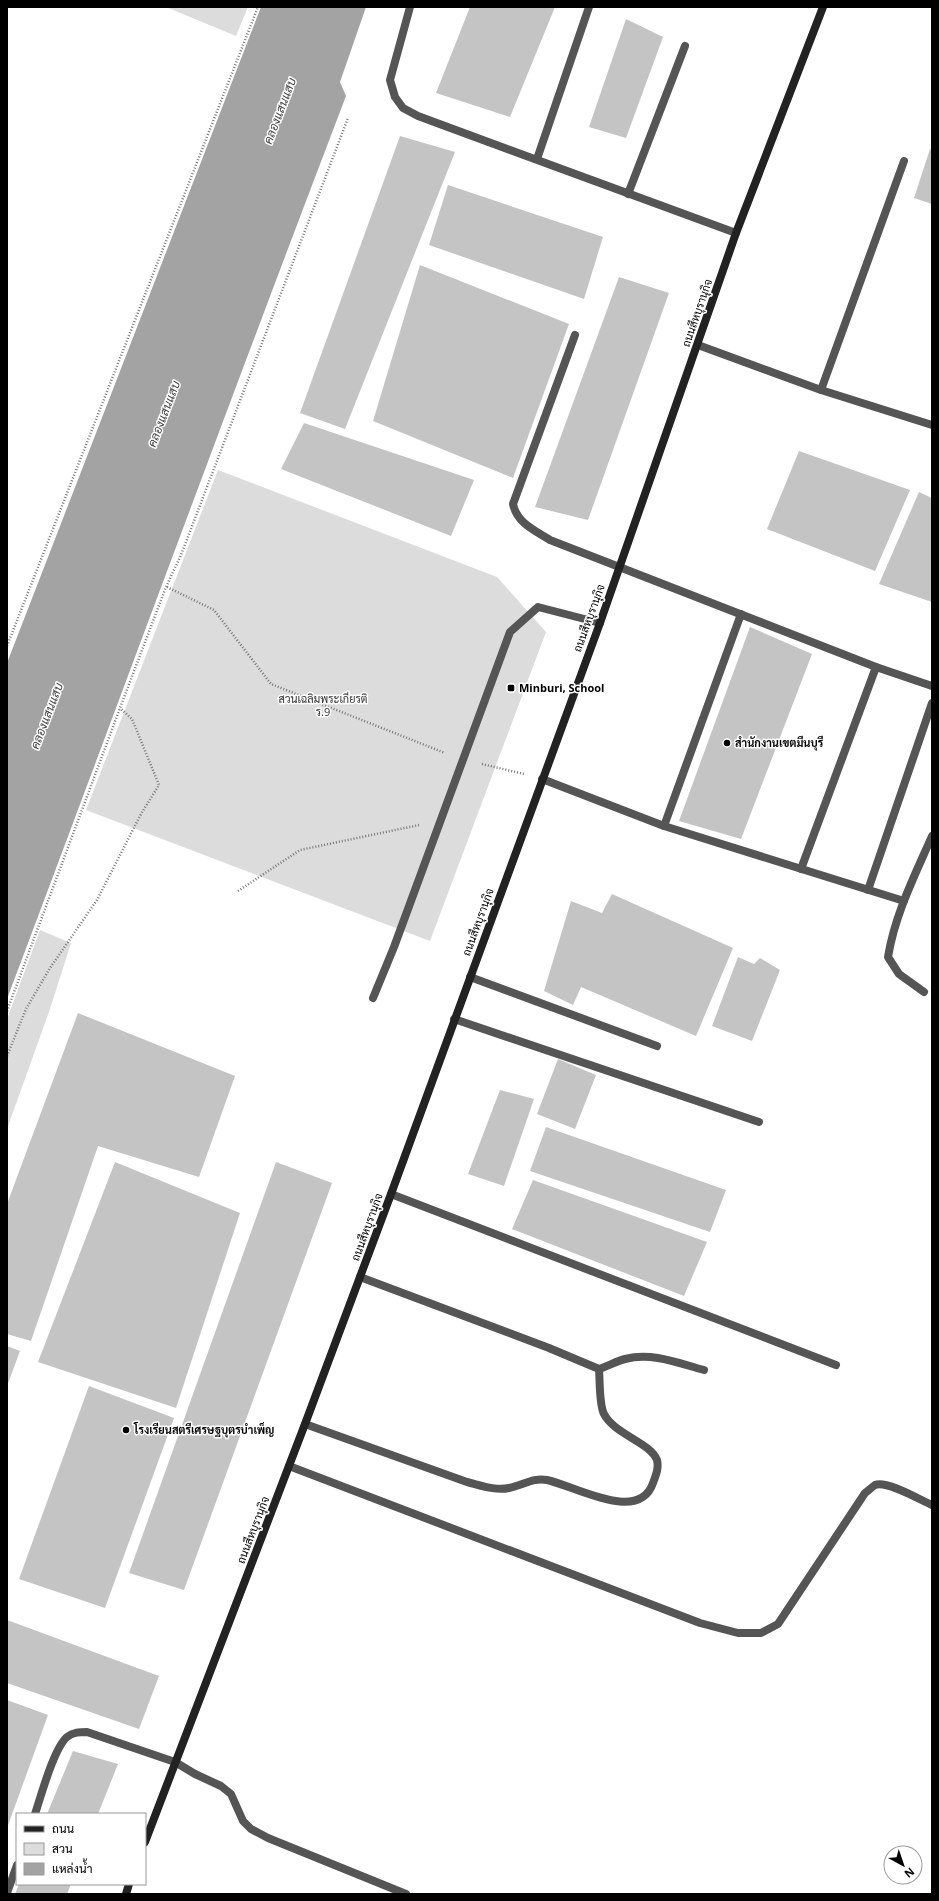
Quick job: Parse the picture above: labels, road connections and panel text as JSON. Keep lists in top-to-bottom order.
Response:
{
  "streets": {
    "main road": ["ถนนสีหบุรานุกิจ"]
  },
  "water": ["คลองแสนแสบ"],
  "parks": ["สวนเฉลิมพระเกียรติ ร.9"],
  "places": {
    "transit": ["Minburi, School"],
    "other": ["สำนักงานเขตมีนบุรี", "โรงเรียนสตรีเศรษฐบุตรบำเพ็ญ"]
  },
  "legend": ["ถนน", "สวน", "แหล่งน้ำ"],
  "north": "bottom right"
}
